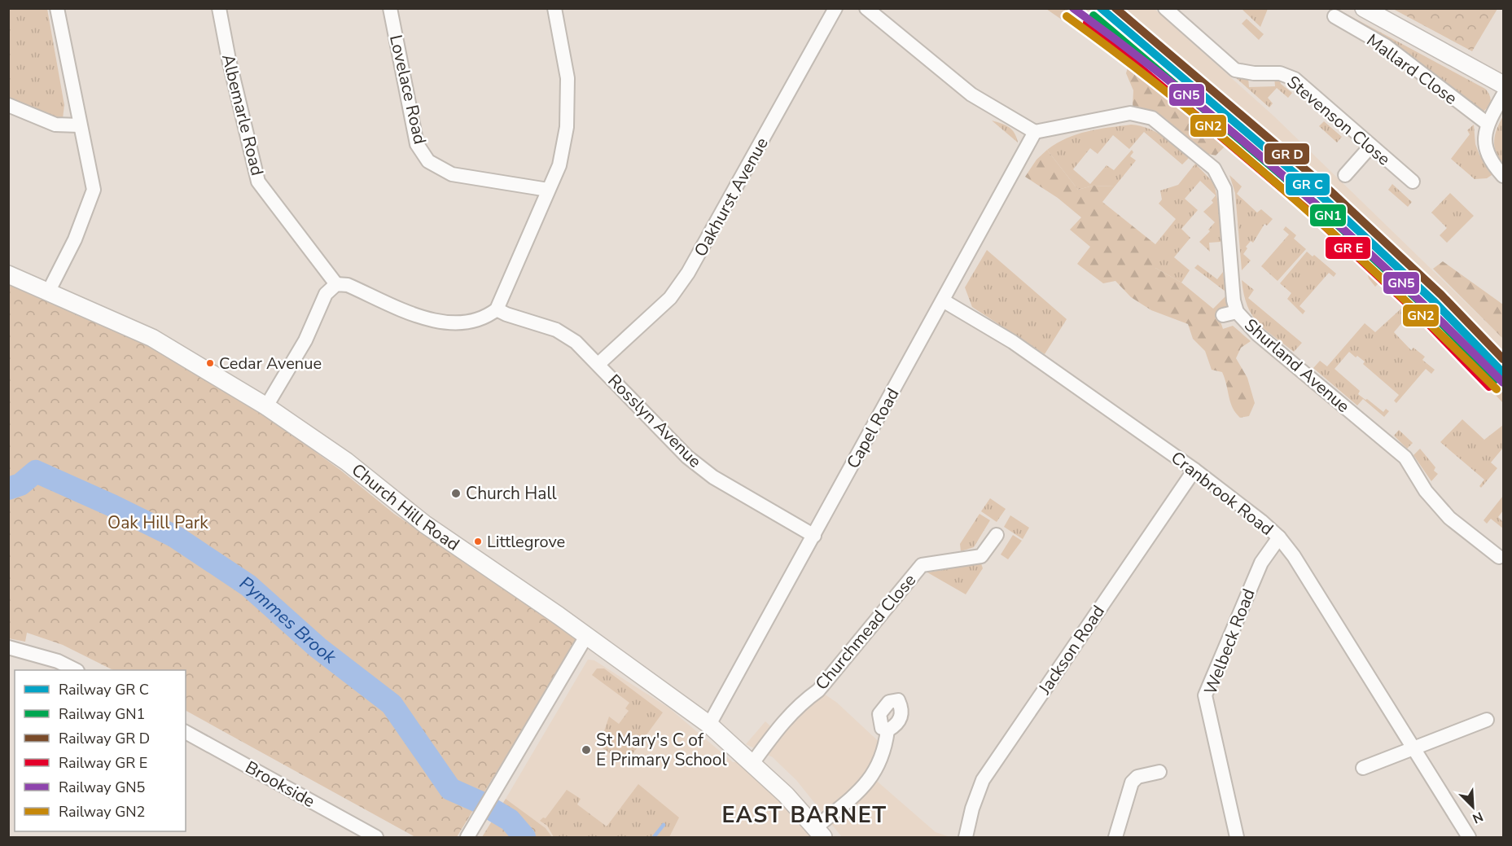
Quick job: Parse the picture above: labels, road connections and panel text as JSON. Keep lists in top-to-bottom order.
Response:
{
  "streets": {
    "street": [
      "Mallard Close",
      "Lovelace Road",
      "Albemarle Road",
      "Stevenson Close",
      "Oakhurst Avenue",
      "Shurland Avenue",
      "Rosslyn Avenue",
      "Capel Road",
      "Cranbrook Road",
      "Church Hill Road",
      "Churchmead Close",
      "Welbeck Road",
      "Jackson Road",
      "Brookside"
    ]
  },
  "crossings": [
    ["Oakhurst Avenue", "Rosslyn Avenue"],
    ["Shurland Avenue", "Capel Road"],
    ["Rosslyn Avenue", "Capel Road"],
    ["Capel Road", "Cranbrook Road"],
    ["Capel Road", "Church Hill Road"],
    ["Cranbrook Road", "Welbeck Road"],
    ["Cranbrook Road", "Jackson Road"],
    ["Church Hill Road", "Churchmead Close"]
  ],
  "districts": ["EAST BARNET"],
  "water": ["Pymmes Brook"],
  "parks": ["Oak Hill Park"],
  "places": [
    "Cedar Avenue",
    "Church Hall",
    "Littlegrove",
    "St Mary's C of E Primary School"
  ],
  "lines": ["rail line GN5", "rail line GN1", "rail line GN2"],
  "legend": [
    "Railway GR C",
    "Railway GN1",
    "Railway GR D",
    "Railway GR E",
    "Railway GN5",
    "Railway GN2"
  ],
  "north": "bottom right"
}
